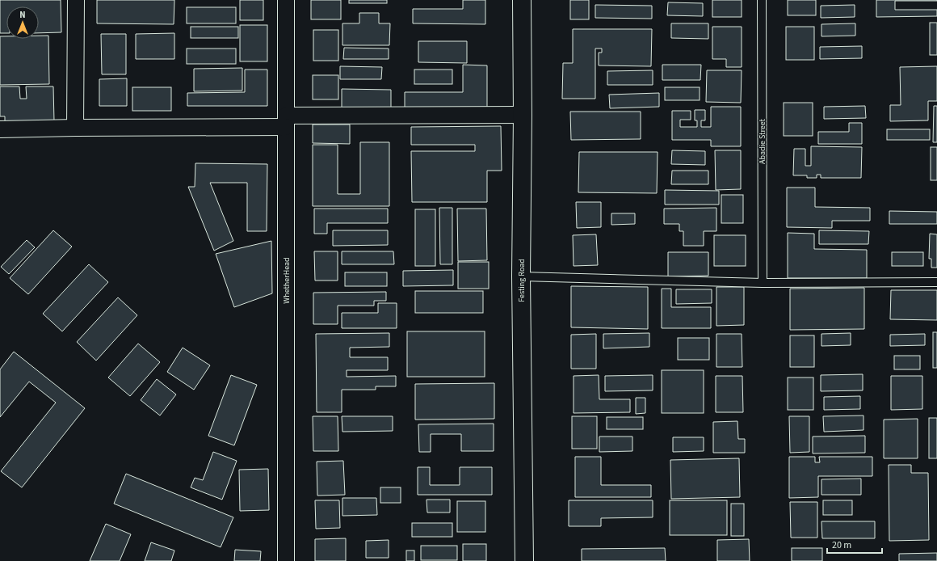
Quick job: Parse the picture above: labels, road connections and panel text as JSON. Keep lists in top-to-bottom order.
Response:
{
  "streets": {
    "street": ["WhetherHead", "Festing Road"],
    "lane": ["Abadie Street"]
  },
  "scale_bar": "20 m",
  "north": "top"
}
